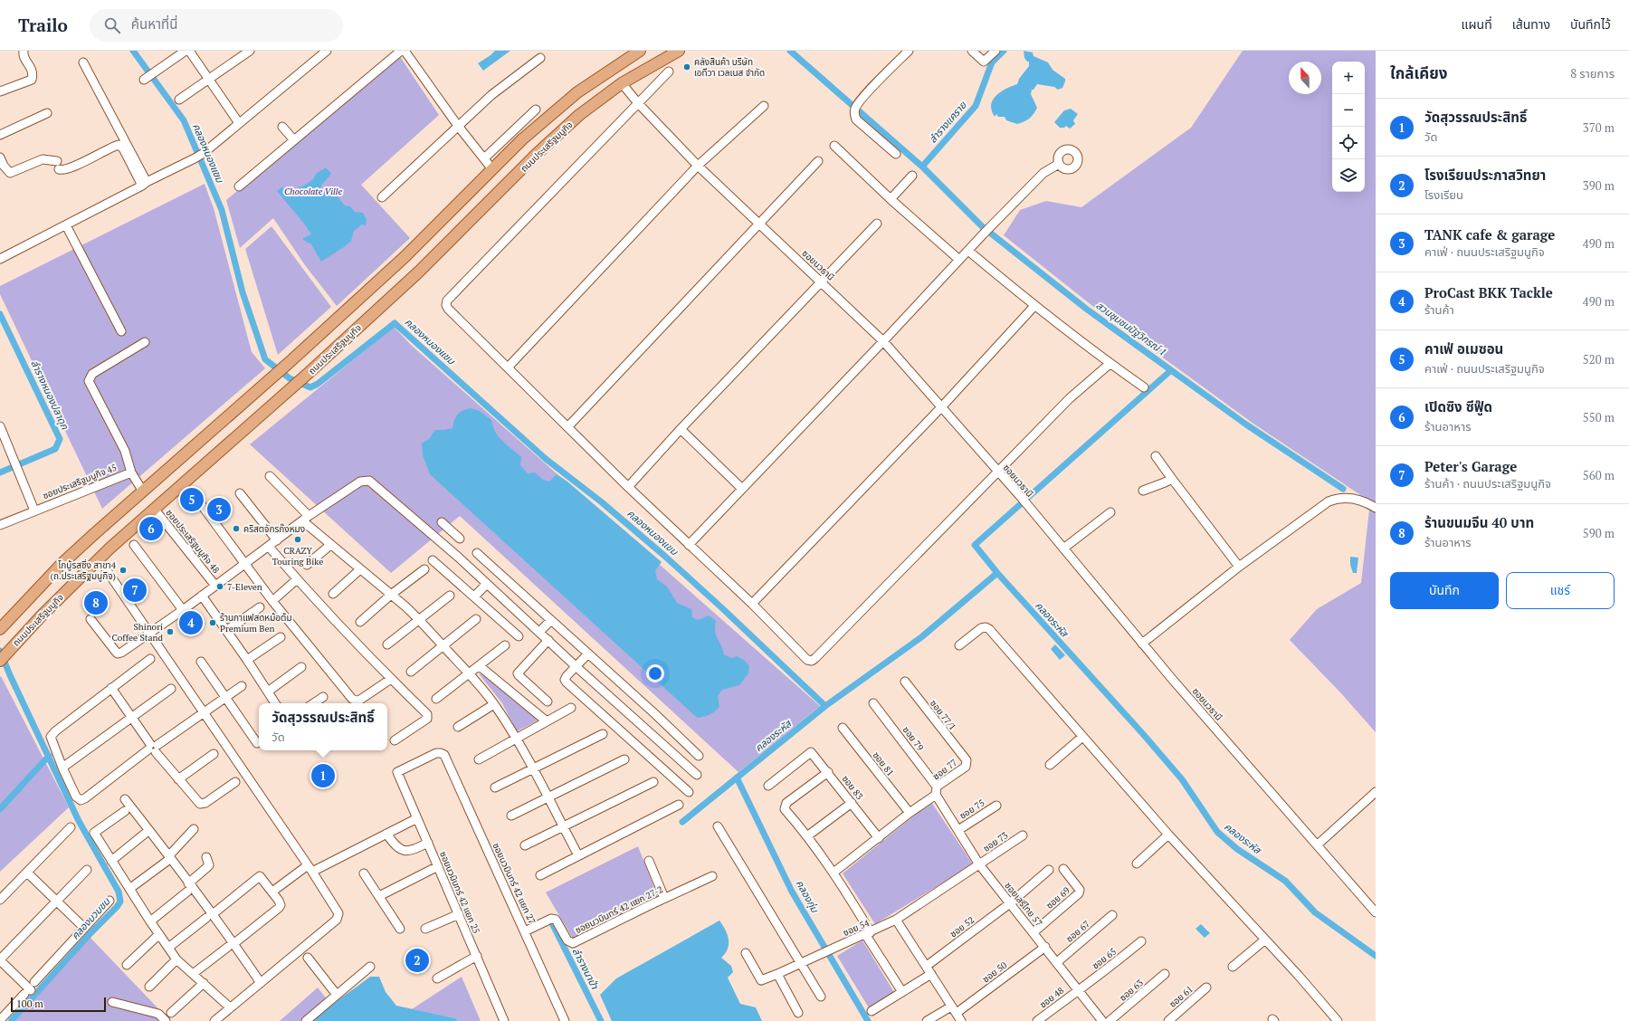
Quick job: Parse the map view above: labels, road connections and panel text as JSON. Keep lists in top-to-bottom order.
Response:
{
  "streets": {
    "main road": ["ถนนประเสริฐมนูกิจ"],
    "street": [
      "ซอยนวธานี",
      "ซอยประเสริฐมนูกิจ 45",
      "ซอยประเสริฐมนูกิจ 48",
      "ซอย 77/1",
      "ซอย 79",
      "ซอย 81",
      "ซอย 77",
      "ซอย 83",
      "ซอย 75",
      "ซอย 73",
      "ซอยนวมินทร์ 42 แยก 27",
      "ซอยนวมินทร์ 42 แยก 25",
      "ซอย 69",
      "ซอยเสรีไทย 57",
      "ซอยนวมินทร์ 42 แยก 27-2",
      "ซอย 52",
      "ซอย 54",
      "ซอย 67",
      "ซอย 65",
      "ซอย 50",
      "ซอย 63",
      "ซอย 61",
      "ซอย 48"
    ]
  },
  "crossings": [
    ["ถนนประเสริฐมนูกิจ", "ซอยนวธานี"],
    ["ถนนประเสริฐมนูกิจ", "ซอยประเสริฐมนูกิจ 48"],
    ["ซอย 77/1", "ซอย 77"],
    ["ซอย 79", "ซอย 77"],
    ["ซอย 79", "ซอยเสรีไทย 57"],
    ["ซอย 81", "ซอย 77"],
    ["ซอย 77", "ซอย 83"],
    ["ซอย 77", "ซอยเสรีไทย 57"],
    ["ซอย 75", "ซอยเสรีไทย 57"],
    ["ซอย 73", "ซอยเสรีไทย 57"],
    ["ซอย 73", "ซอย 54"],
    ["ซอยนวมินทร์ 42 แยก 27", "ซอยนวมินทร์ 42 แยก 25"],
    ["ซอยนวมินทร์ 42 แยก 27", "ซอยนวมินทร์ 42 แยก 27-2"],
    ["ซอย 69", "ซอยเสรีไทย 57"],
    ["ซอยเสรีไทย 57", "ซอย 52"],
    ["ซอยเสรีไทย 57", "ซอย 54"],
    ["ซอยเสรีไทย 57", "ซอย 67"],
    ["ซอยเสรีไทย 57", "ซอย 65"],
    ["ซอยเสรีไทย 57", "ซอย 50"],
    ["ซอยเสรีไทย 57", "ซอย 48"],
    ["ซอย 65", "ซอย 48"]
  ],
  "water": [
    "ลำรางแคราย",
    "คลองหนองแขม",
    "สวนชุมชนปัฐวิกรณ์ 1",
    "ลำรางหนองปลาดุก",
    "คลองระหัส",
    "คลองกุ่ม",
    "คลองบวบขม",
    "ลำรางนาป่า"
  ],
  "parks": ["Chocolate Ville"],
  "places": [
    "คลังสินค้า บริษัท เอทีวา เวลเนส จำกัด",
    "คริสตจักรก๊งหมง",
    "CRAZY Touring Bike",
    "โกบู้รสซิ่ง สาขา4 (ถ.ประเสริฐมนูกิจ)",
    "7-Eleven",
    "ร้านกาแฟสดหม้อต้ม Premium Ben",
    "Shinori Coffee Stand"
  ],
  "scale_bar": "100 m",
  "north": "top",
  "page": {
    "header": "Trailo",
    "search": "ค้นหาที่นี่",
    "nav": ["แผนที่", "เส้นทาง", "บันทึกไว้"],
    "heading": ["ใกล้เคียง", "8 รายการ"],
    "map_buttons": ["+", "−"],
    "list": [
      {
        "mark": "1",
        "name": "วัดสุวรรณประสิทธิ์",
        "note": "วัด",
        "value": "370 m"
      },
      {
        "mark": "2",
        "name": "โรงเรียนประภาสวิทยา",
        "note": "โรงเรียน",
        "value": "390 m"
      },
      {
        "mark": "3",
        "name": "TANK cafe & garage",
        "note": "คาเฟ่ · ถนนประเสริฐมนูกิจ",
        "value": "490 m"
      },
      {
        "mark": "4",
        "name": "ProCast BKK Tackle",
        "note": "ร้านค้า",
        "value": "490 m"
      },
      {
        "mark": "5",
        "name": "คาเฟ่ อเมซอน",
        "note": "คาเฟ่ · ถนนประเสริฐมนูกิจ",
        "value": "520 m"
      },
      {
        "mark": "6",
        "name": "เปิดซิง ซีฟู๊ด",
        "note": "ร้านอาหาร",
        "value": "550 m"
      },
      {
        "mark": "7",
        "name": "Peter's Garage",
        "note": "ร้านค้า · ถนนประเสริฐมนูกิจ",
        "value": "560 m"
      },
      {
        "mark": "8",
        "name": "ร้านขนมจีน 40 บาท",
        "note": "ร้านอาหาร",
        "value": "590 m"
      }
    ],
    "pins": [
      "5",
      "3",
      "6",
      "7",
      "8",
      "4",
      "1",
      "2"
    ],
    "buttons": ["บันทึก", "แชร์"],
    "popup": ["วัดสุวรรณประสิทธิ์", "วัด"],
    "scale": "100 m"
  }
}
